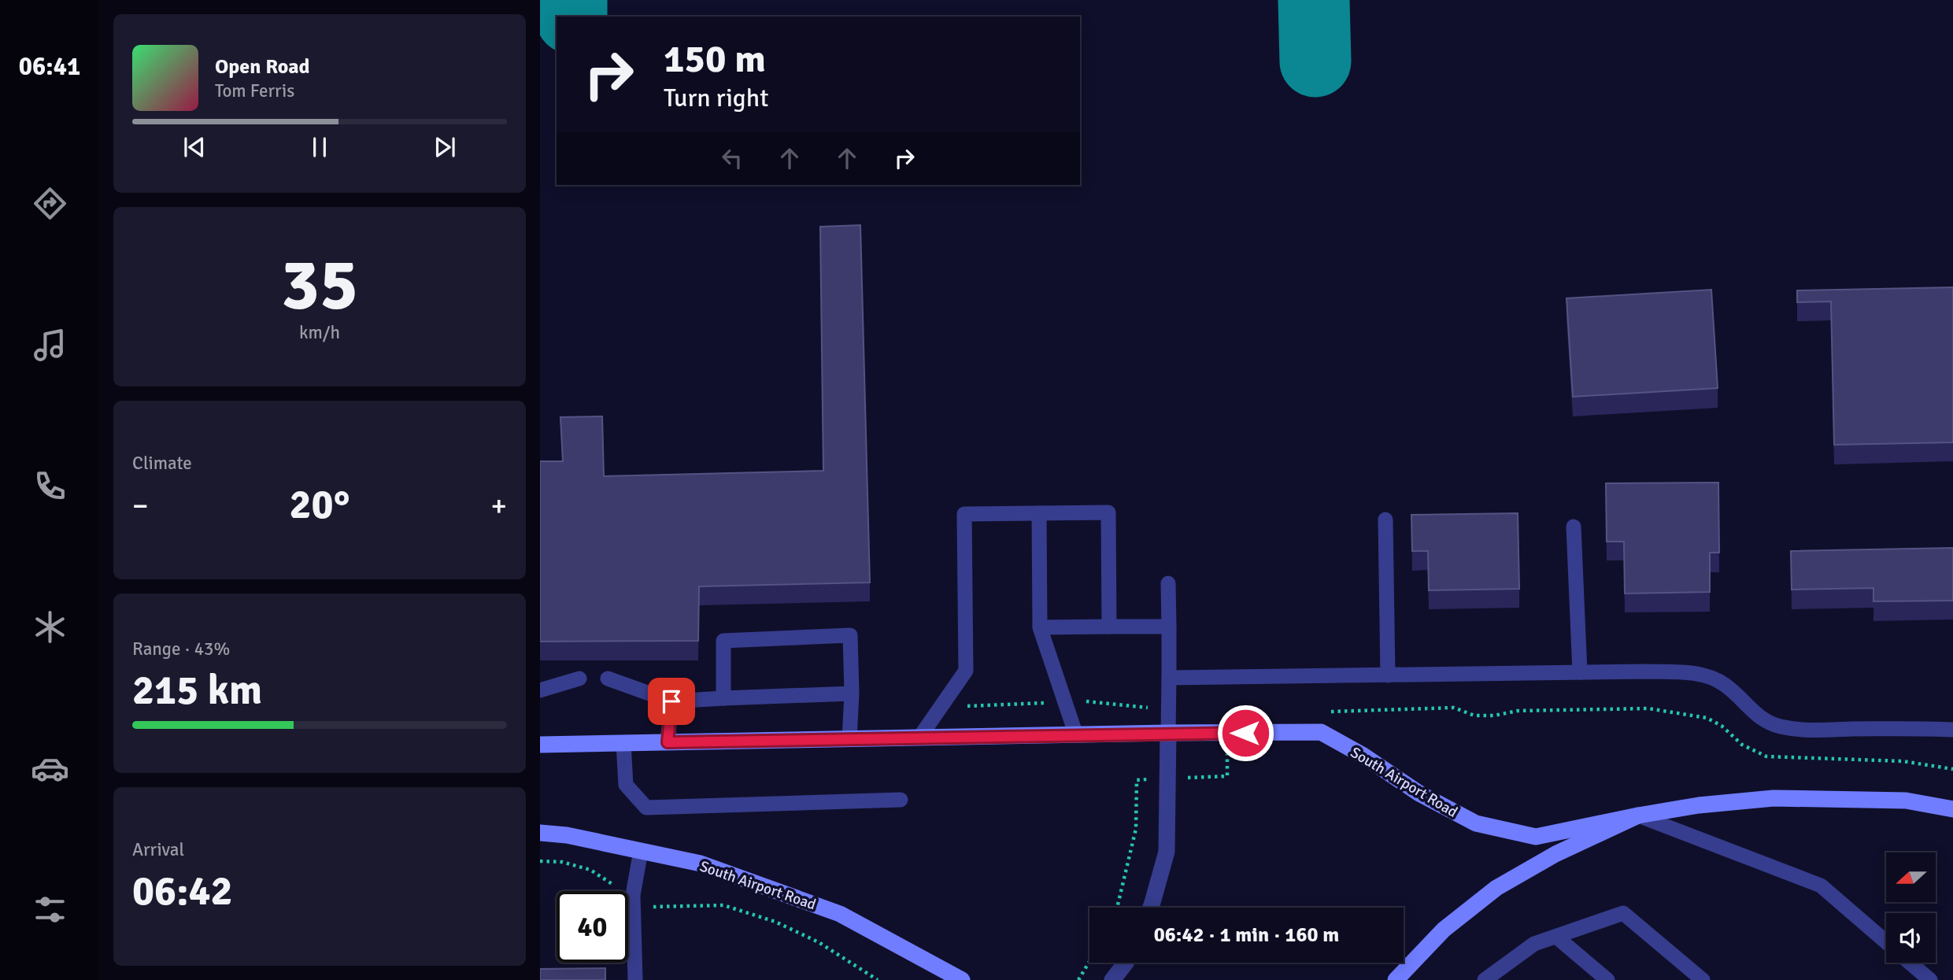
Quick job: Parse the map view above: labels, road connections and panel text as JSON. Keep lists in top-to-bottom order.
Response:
{
  "streets": {
    "street": ["South Airport Road"]
  },
  "north": "left",
  "page": {
    "tabs": "06:41",
    "turn": ["150 m", "Turn right"],
    "song": ["Open Road", "Tom Ferris"],
    "tile": [
      ["35", "km/h"],
      "Climate",
      ["Range · 43%", "215 km"],
      ["Arrival", "06:42"]
    ],
    "heat": ["−", "20°", "+"],
    "limit": "40",
    "trip": "06:42 · 1 min · 160 m"
  }
}
